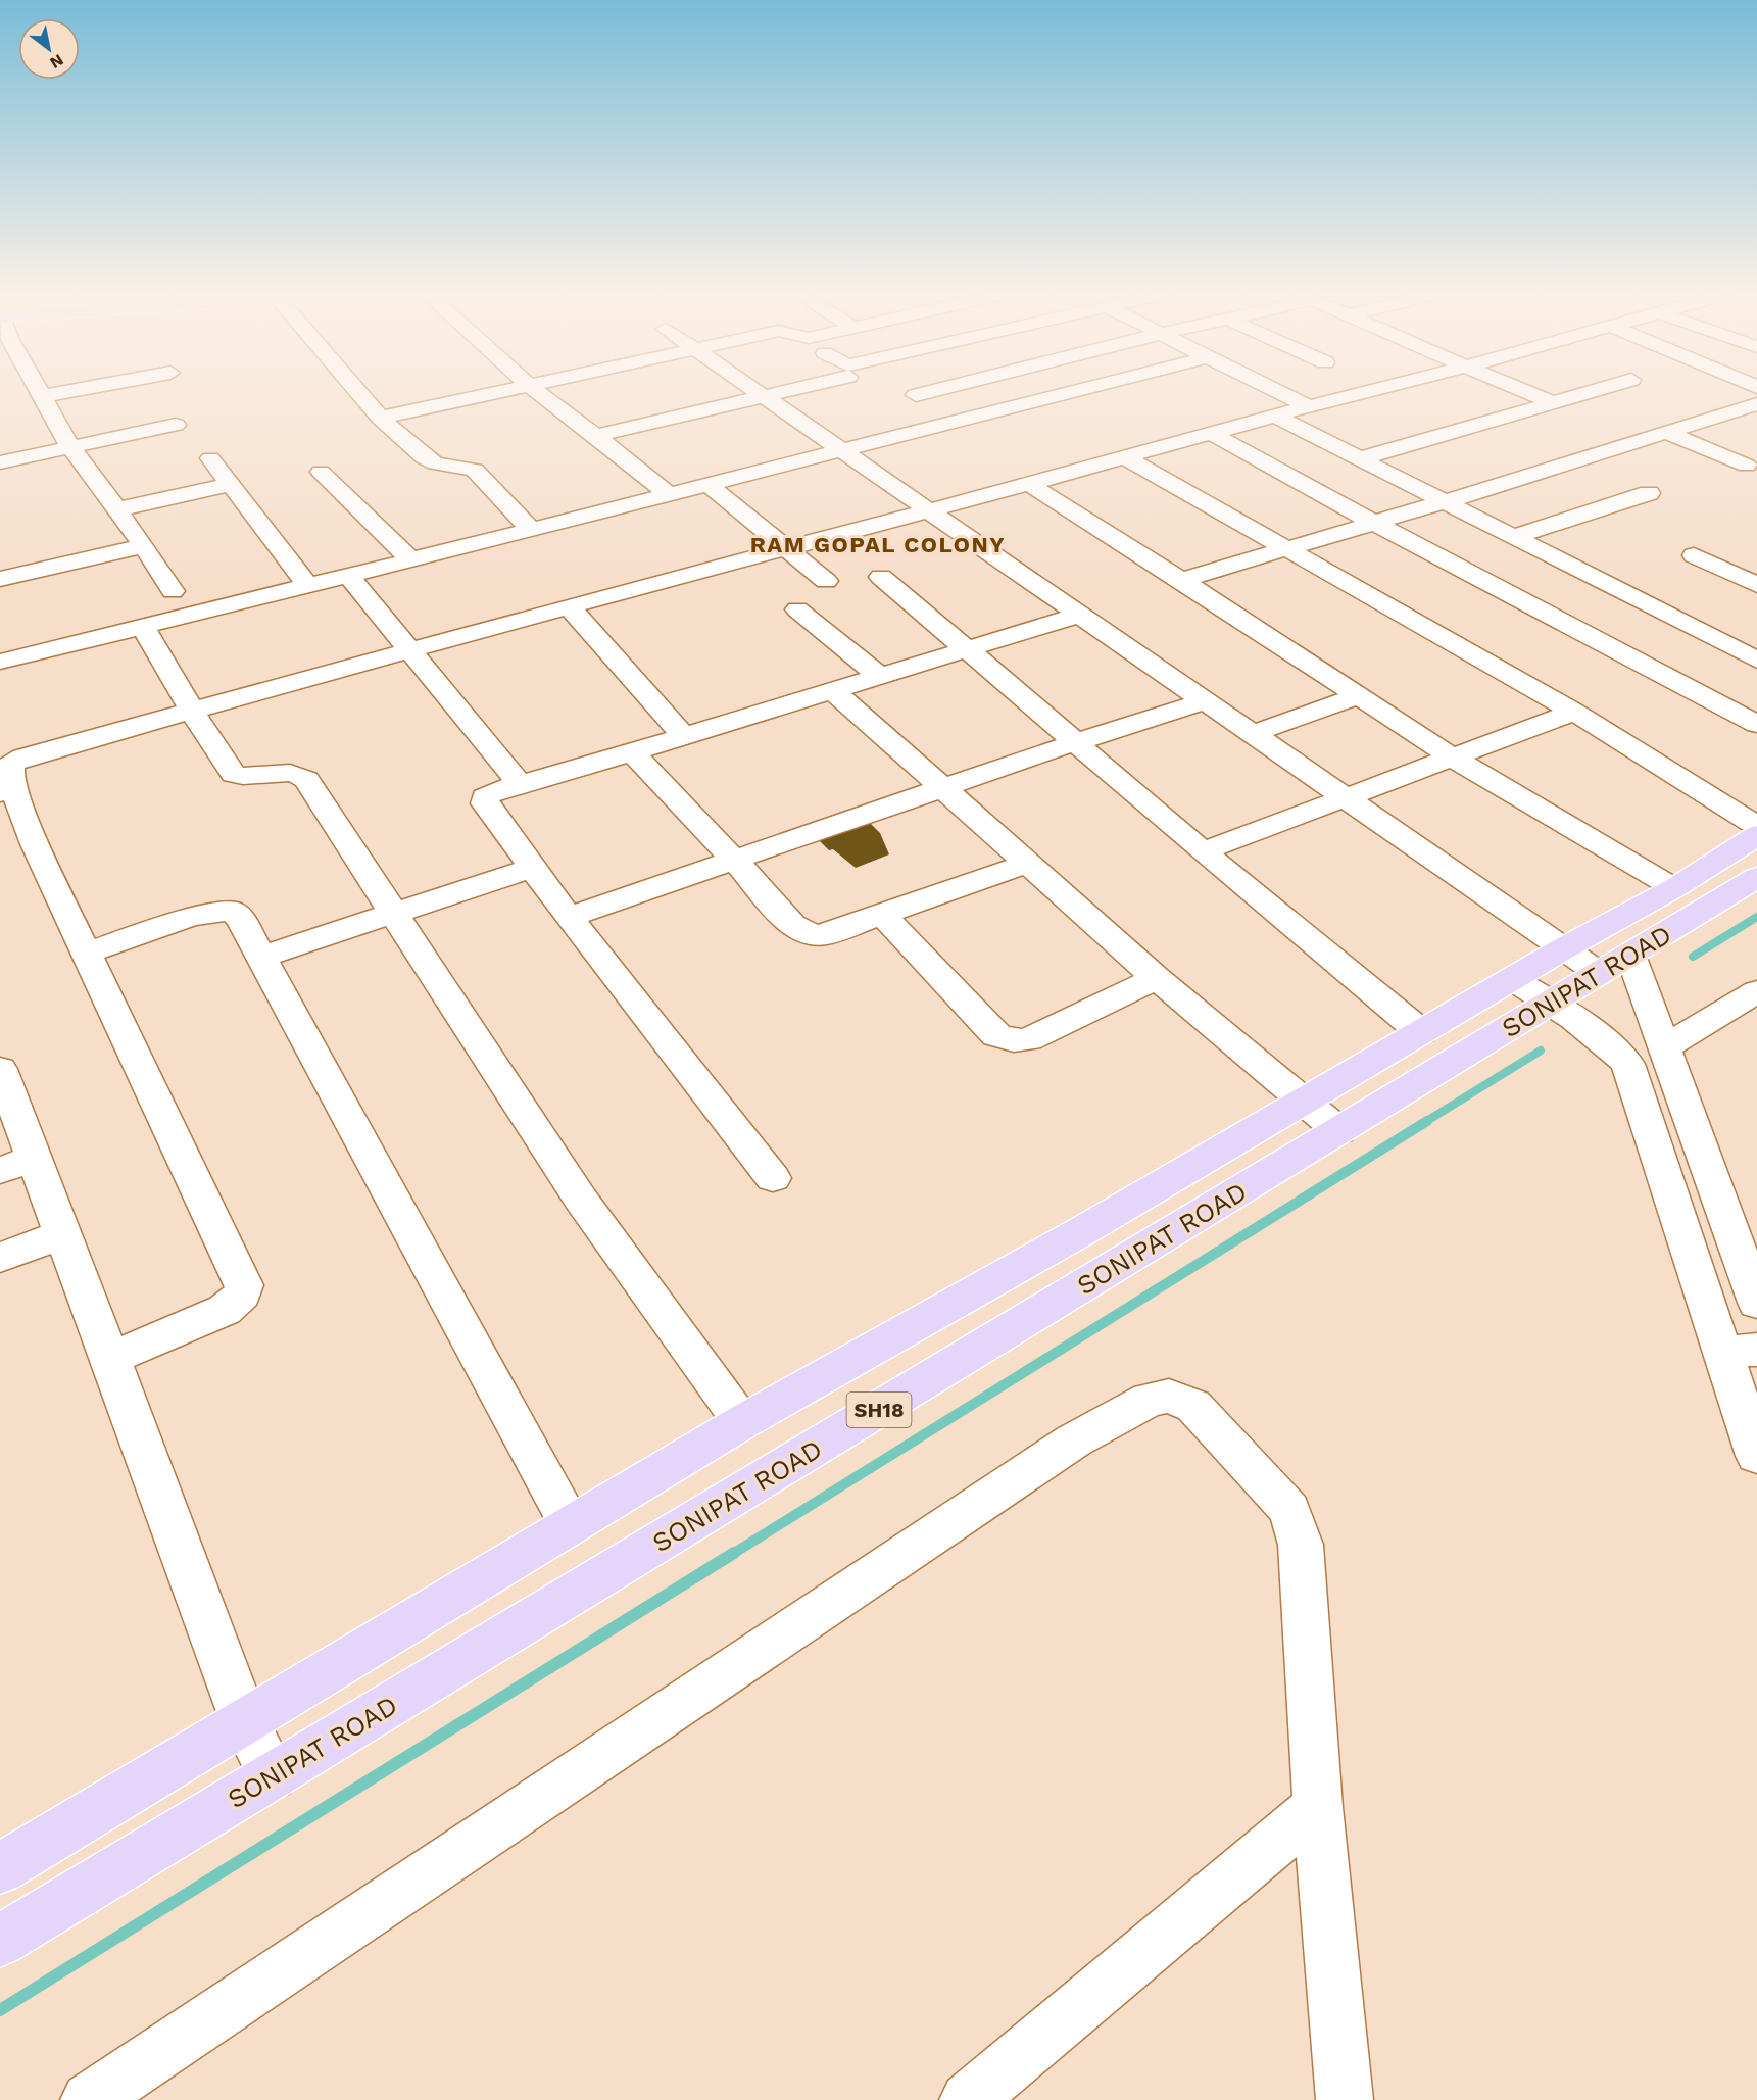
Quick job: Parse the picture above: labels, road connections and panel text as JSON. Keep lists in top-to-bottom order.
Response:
{
  "streets": {
    "main road": ["SONIPAT ROAD", "SH18"]
  },
  "districts": ["RAM GOPAL COLONY"],
  "north": "bottom right"
}
